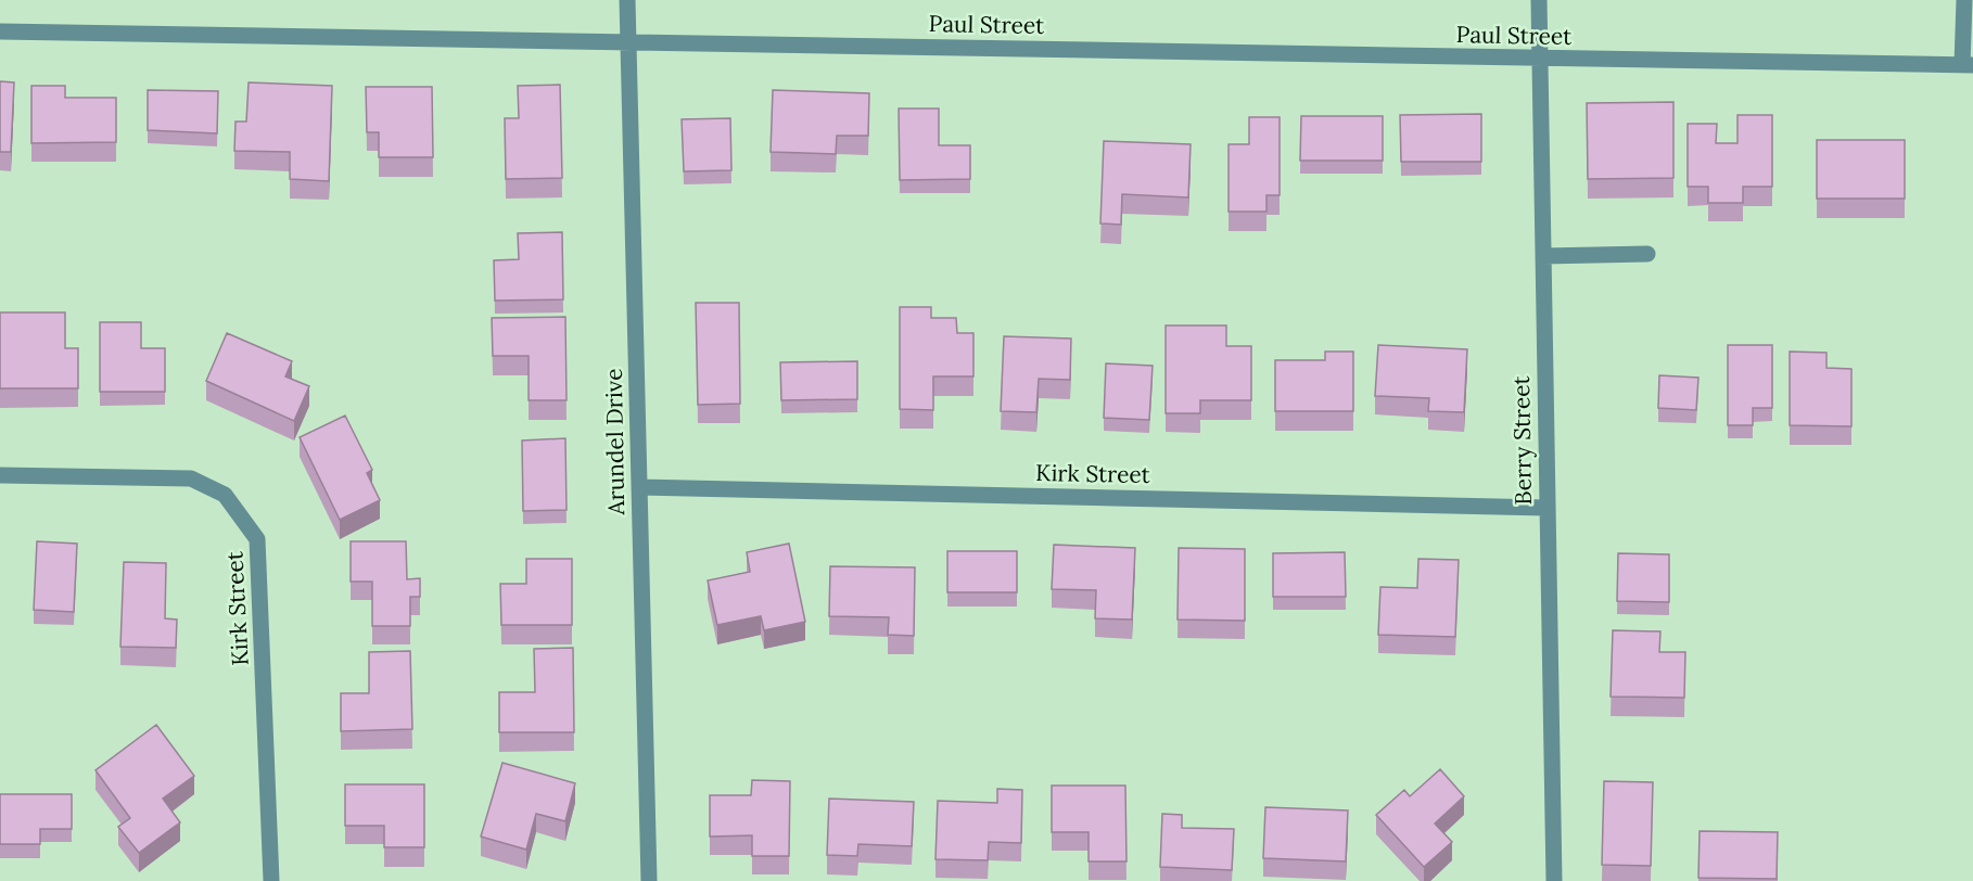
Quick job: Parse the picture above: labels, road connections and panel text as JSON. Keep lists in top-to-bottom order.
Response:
{
  "streets": {
    "street": [
      "Paul Street",
      "Berry Street",
      "Arundel Drive",
      "Kirk Street"
    ]
  },
  "crossings": [
    ["Paul Street", "Berry Street"],
    ["Paul Street", "Arundel Drive"],
    ["Berry Street", "Kirk Street"],
    ["Arundel Drive", "Kirk Street"]
  ]
}
